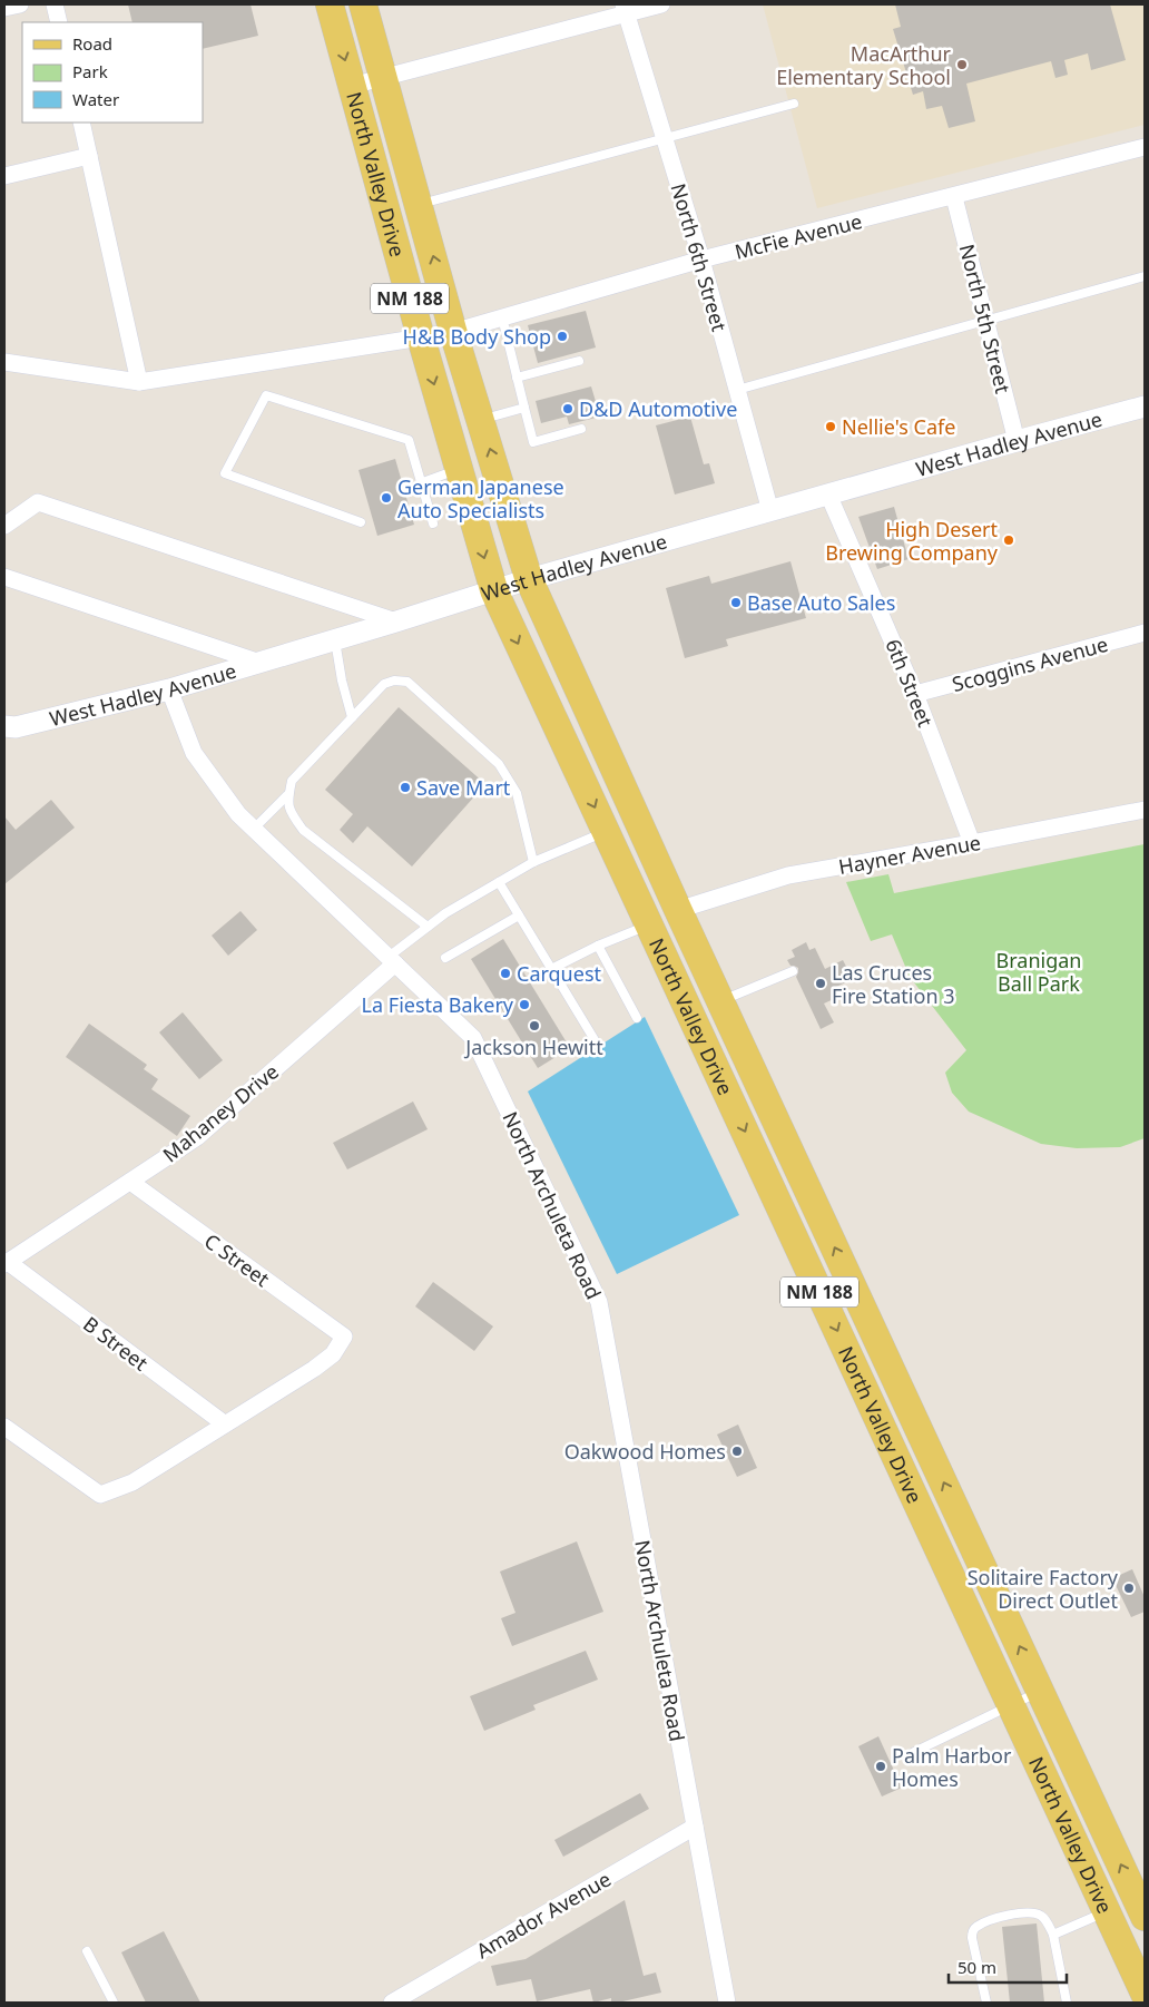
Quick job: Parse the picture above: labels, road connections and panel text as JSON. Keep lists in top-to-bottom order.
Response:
{
  "streets": {
    "main road": ["North Valley Drive", "NM 188"],
    "street": [
      "McFie Avenue",
      "North 6th Street",
      "North 5th Street",
      "West Hadley Avenue",
      "Scoggins Avenue",
      "6th Street",
      "Hayner Avenue",
      "Mahaney Drive",
      "North Archuleta Road",
      "C Street",
      "B Street",
      "Amador Avenue"
    ]
  },
  "crossings": [
    ["North Valley Drive", "McFie Avenue"],
    ["North Valley Drive", "West Hadley Avenue"],
    ["North Valley Drive", "Hayner Avenue"],
    ["McFie Avenue", "North 6th Street"],
    ["McFie Avenue", "North 5th Street"],
    ["North 6th Street", "West Hadley Avenue"],
    ["North 5th Street", "West Hadley Avenue"],
    ["West Hadley Avenue", "6th Street"],
    ["West Hadley Avenue", "North Archuleta Road"],
    ["Scoggins Avenue", "6th Street"],
    ["6th Street", "Hayner Avenue"],
    ["Mahaney Drive", "North Archuleta Road"],
    ["Mahaney Drive", "C Street"],
    ["Mahaney Drive", "B Street"],
    ["North Archuleta Road", "Amador Avenue"],
    ["C Street", "B Street"]
  ],
  "parks": ["Branigan Ball Park"],
  "places": [
    "MacArthur Elementary School",
    "H&B Body Shop",
    "D&D Automotive",
    "Nellie's Cafe",
    "German Japanese Auto Specialists",
    "High Desert Brewing Company",
    "Base Auto Sales",
    "Save Mart",
    "Carquest",
    "Las Cruces Fire Station 3",
    "La Fiesta Bakery",
    "Jackson Hewitt",
    "Oakwood Homes",
    "Solitaire Factory Direct Outlet",
    "Palm Harbor Homes"
  ],
  "legend": ["Road", "Park", "Water"],
  "scale_bar": "50 m"
}
